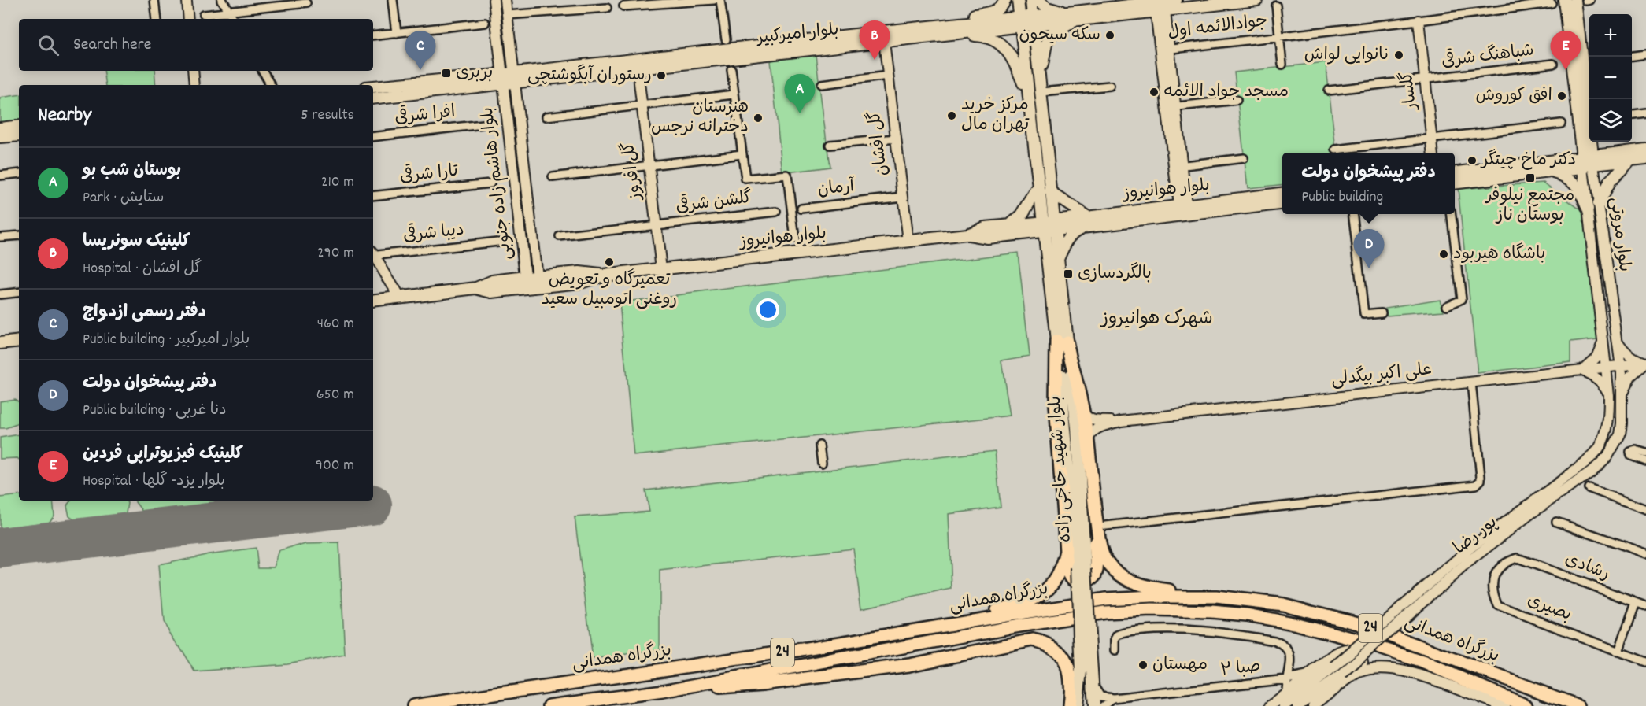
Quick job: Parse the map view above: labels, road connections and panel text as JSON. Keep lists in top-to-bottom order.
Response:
{
  "streets": {
    "highway": ["بزرگراه همدانی", "24"],
    "main road": ["بلوار امیرکبیر", "بلوار هوانیروز", "بلوار شهید حاجی زاده"],
    "street": [
      "جوادالائمه اول",
      "شباهنگ شرقی",
      "گلسار",
      "افرا شرقی",
      "گل افشان",
      "گل افروز",
      "تارا شرقی",
      "بلوار هاشم زاده جنوبی",
      "آرمان",
      "گلشن شرقی",
      "دیبا شرقی",
      "بلوار مروتی",
      "علی اکبر بیگدلی",
      "پور رضا",
      "رشادی",
      "بصیری",
      "صبا ۲"
    ]
  },
  "crossings": [
    ["جوادالائمه اول", "گلسار"],
    ["بلوار امیرکبیر", "گل افشان"],
    ["بلوار امیرکبیر", "گل افروز"],
    ["بلوار امیرکبیر", "بلوار هاشم زاده جنوبی"],
    ["شباهنگ شرقی", "گلسار"],
    ["گل افشان", "آرمان"],
    ["گل افشان", "بلوار هوانیروز"],
    ["گل افروز", "بلوار هوانیروز"],
    ["گل افروز", "گلشن شرقی"],
    ["بلوار هاشم زاده جنوبی", "بلوار هوانیروز"],
    ["بلوار هوانیروز", "بلوار شهید حاجی زاده"],
    ["بلوار مروتی", "علی اکبر بیگدلی"],
    ["بلوار مروتی", "پور رضا"],
    ["علی اکبر بیگدلی", "پور رضا"],
    ["رشادی", "بصیری"]
  ],
  "districts": ["شهرک هوانیروز"],
  "places": {
    "other": [
      "سکه سیحون",
      "نانوایی لواش",
      "رستوران آبگوشتچی",
      "مسجد جواد الائمه",
      "افق کوروش",
      "مرکز خرید تهران مال",
      "هنرستان دخترانه نرجس",
      "دکتر ماخ چیتگر",
      "باشگاه هیربود",
      "تعمیرگاه و تعویض روغنی اتومبیل سعید",
      "مهستان"
    ],
    "transit": ["بربری", "مجتمع نیلوفر بوستان ناز", "بالگردسازی"]
  },
  "page": {
    "map_buttons": ["+", "−"],
    "search": "Search here",
    "pins": [
      "B",
      "C",
      "E",
      "A",
      "D"
    ],
    "heading": ["Nearby", "5 results"],
    "list": [
      {
        "mark": "A",
        "name": "بوستان شب بو",
        "note": "Park · ستایش",
        "value": "210 m"
      },
      {
        "mark": "B",
        "name": "کلینیک سونریسا",
        "note": "Hospital · گل افشان",
        "value": "290 m"
      },
      {
        "mark": "C",
        "name": "دفتر رسمی ازدواج",
        "note": "Public building · بلوار امیرکبیر",
        "value": "460 m"
      },
      {
        "mark": "D",
        "name": "دفتر پیشخوان دولت",
        "note": "Public building · دنا غربی",
        "value": "650 m"
      },
      {
        "mark": "E",
        "name": "کلینیک فیزیوتراپی فردین",
        "note": "Hospital · بلوار یزد- گلها",
        "value": "900 m"
      }
    ],
    "popup": ["دفتر پیشخوان دولت", "Public building"]
  }
}
